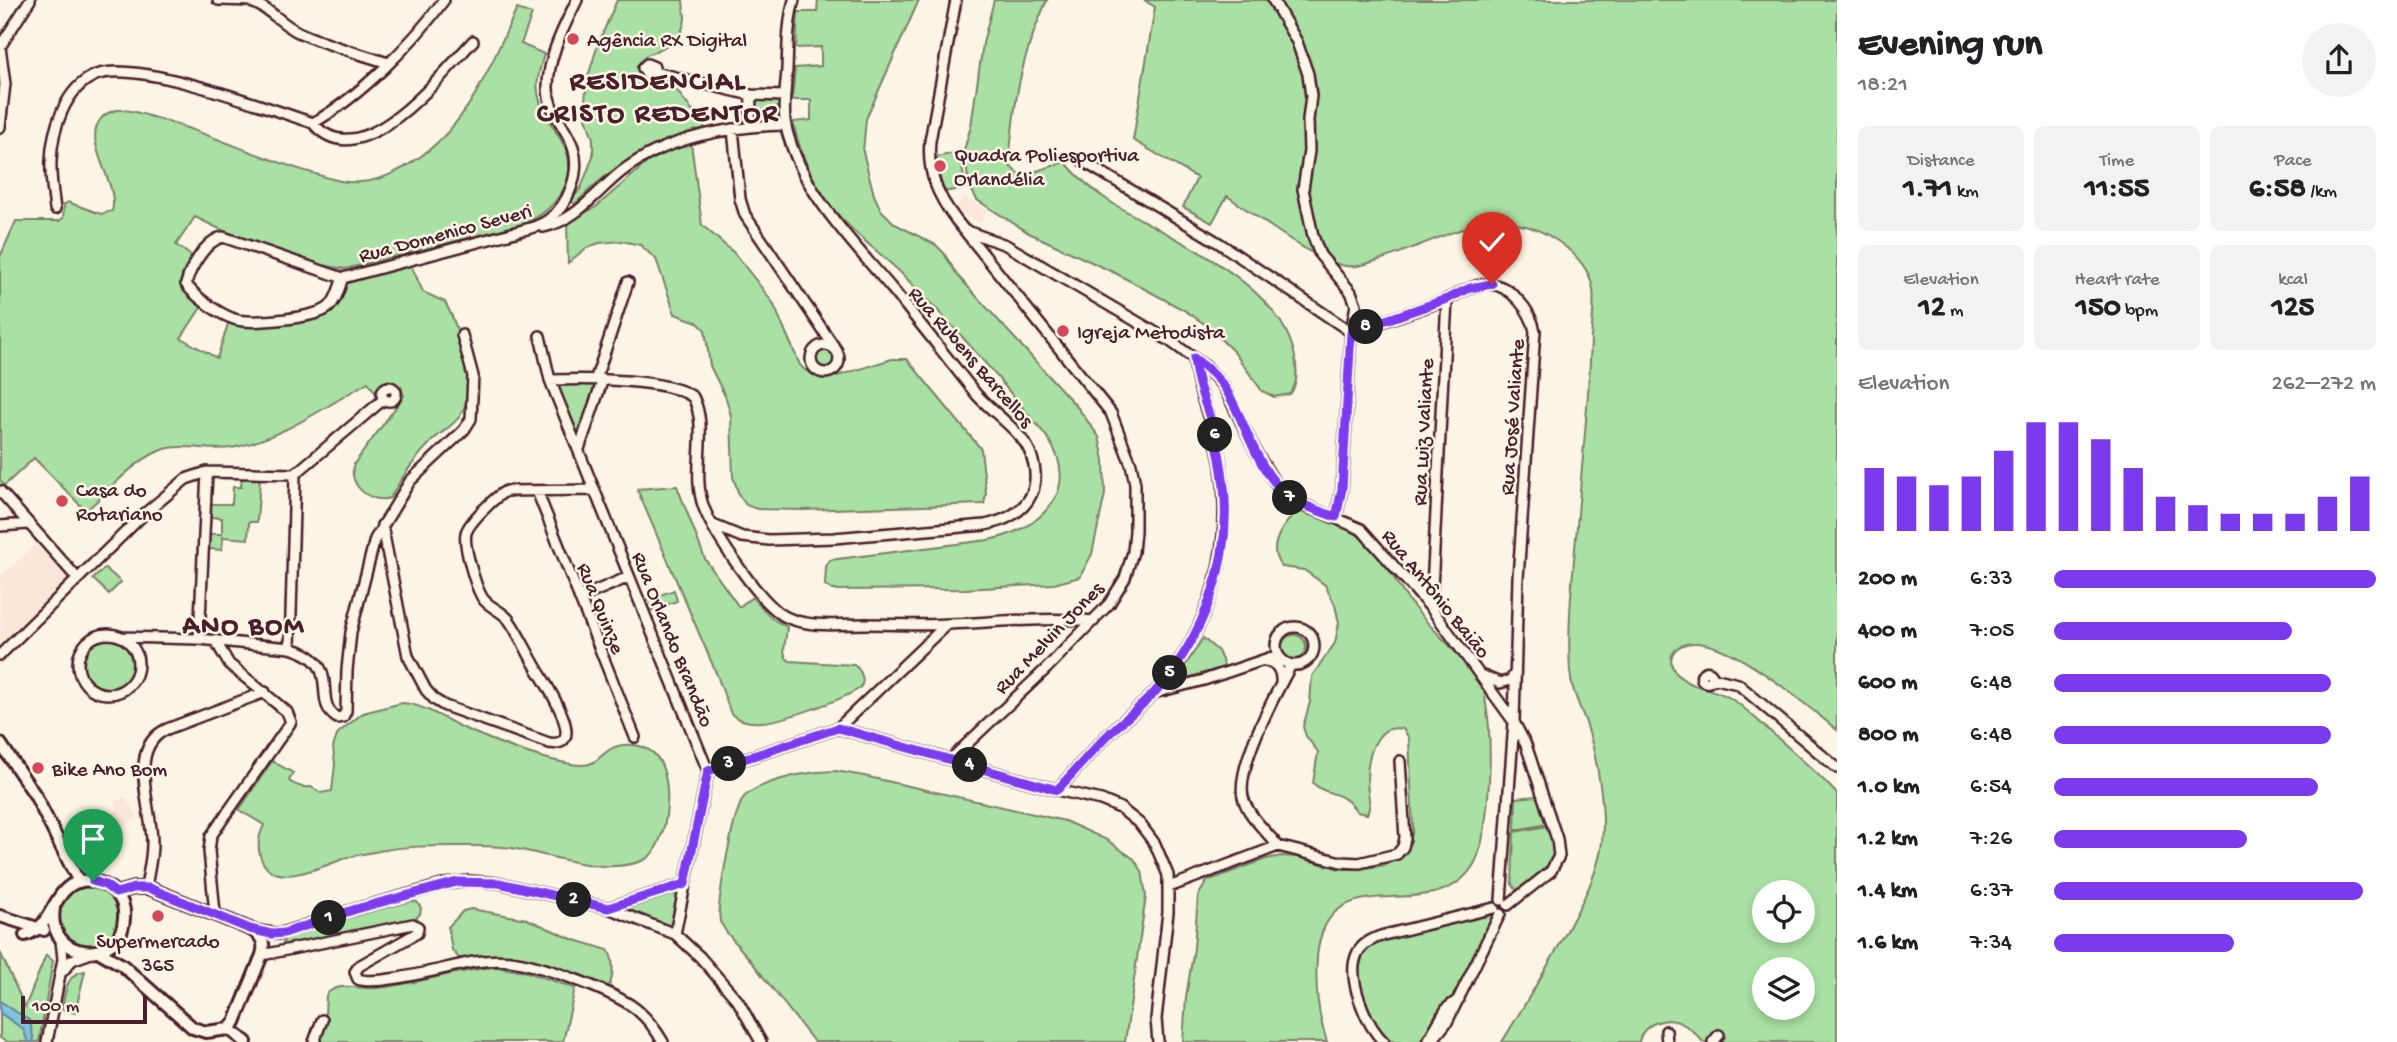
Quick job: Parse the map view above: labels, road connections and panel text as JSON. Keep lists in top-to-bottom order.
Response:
{
  "streets": {
    "street": [
      "Rua Domenico Severi",
      "Rua Rubens Barcellos",
      "Rua José Valiante",
      "Rua Luiz Valiante",
      "Rua Antônio Baião",
      "Rua Quinze",
      "Rua Melvin Jones",
      "Rua Orlando Brandão"
    ]
  },
  "crossings": [
    ["Rua José Valiante", "Rua Luiz Valiante"],
    ["Rua José Valiante", "Rua Antônio Baião"],
    ["Rua Luiz Valiante", "Rua Antônio Baião"],
    ["Rua Antônio Baião", "Rua Melvin Jones"]
  ],
  "districts": ["RESIDENCIAL CRISTO REDENTOR", "ANO BOM"],
  "places": [
    "Agência RX Digital",
    "Quadra Poliesportiva Orlandélia",
    "Igreja Metodista",
    "Casa do Rotariano",
    "Bike Ano Bom",
    "Supermercado 365"
  ],
  "scale_bar": "100 m",
  "page": {
    "heading": ["Evening run", "18:21"],
    "stats": [
      ["Distance", "1.71 km"],
      ["Time", "11:55"],
      ["Pace", "6:58 /km"],
      ["Elevation", "12 m"],
      ["Heart rate", "150 bpm"],
      ["kcal", "125"]
    ],
    "pins": [
      "8",
      "6",
      "7",
      "5",
      "3",
      "4",
      "2",
      "1"
    ],
    "chart": ["Elevation", "262–272 m"],
    "list": [
      {
        "name": "200 m",
        "note": "6:33"
      },
      {
        "name": "400 m",
        "note": "7:05"
      },
      {
        "name": "600 m",
        "note": "6:48"
      },
      {
        "name": "800 m",
        "note": "6:48"
      },
      {
        "name": "1.0 km",
        "note": "6:54"
      },
      {
        "name": "1.2 km",
        "note": "7:26"
      },
      {
        "name": "1.4 km",
        "note": "6:37"
      },
      {
        "name": "1.6 km",
        "note": "7:34"
      }
    ],
    "scale": "100 m"
  }
}
